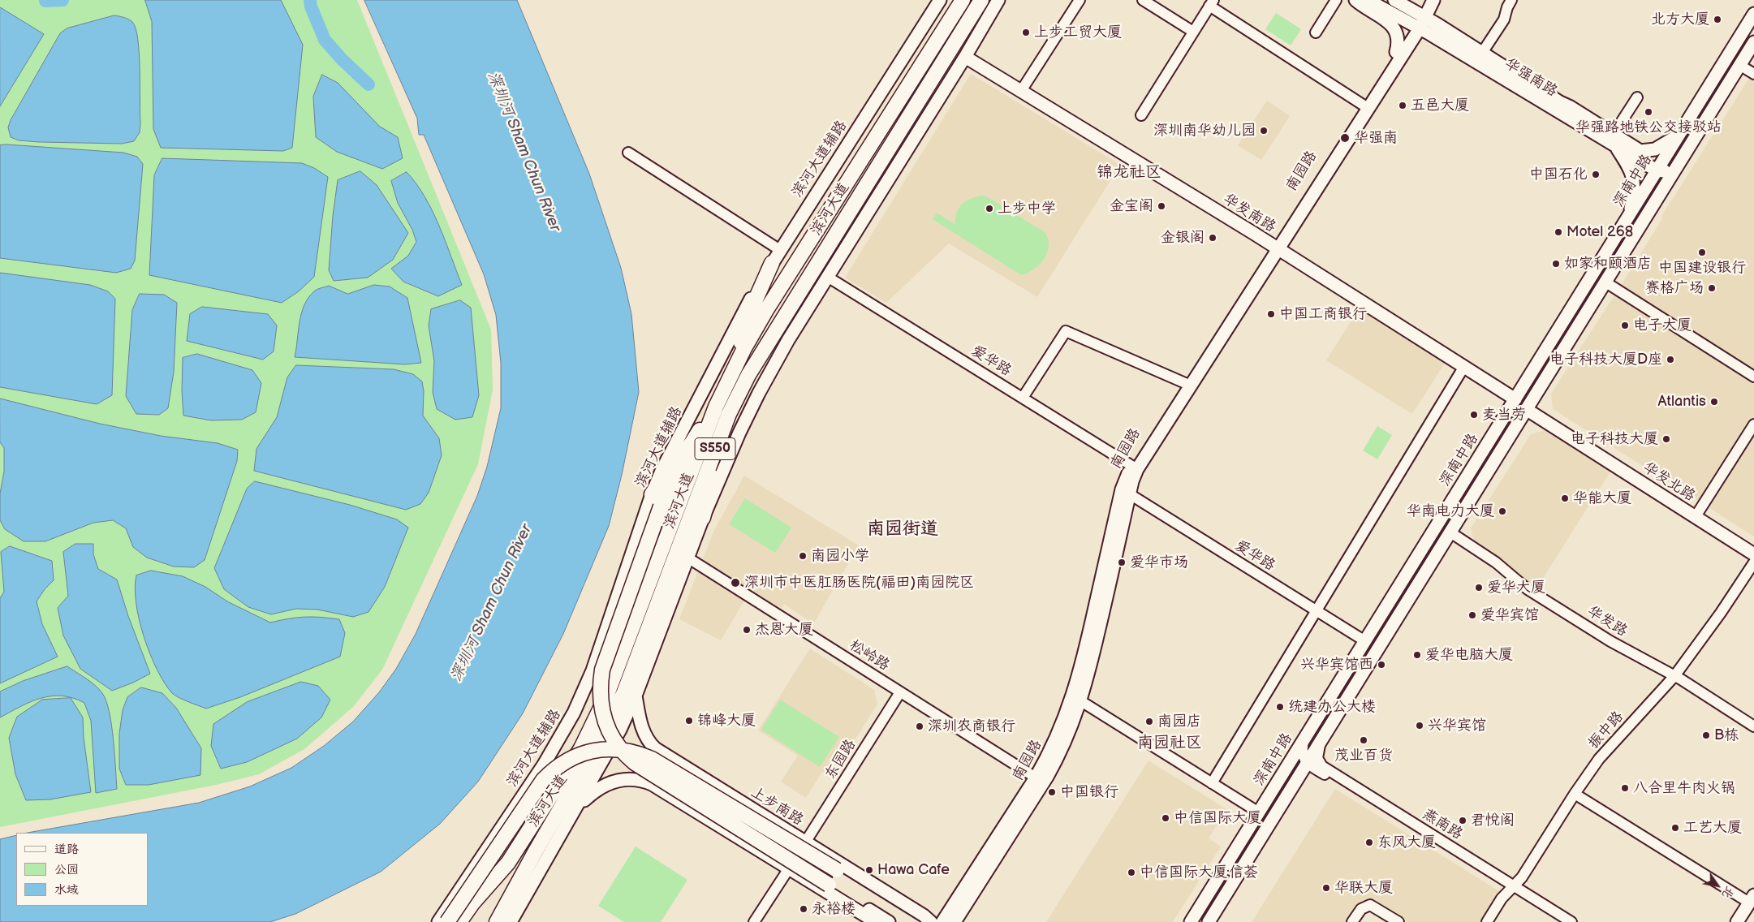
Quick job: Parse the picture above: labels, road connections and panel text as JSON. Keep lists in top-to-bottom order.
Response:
{
  "streets": {
    "highway": ["滨河大道", "S550"],
    "main road": [
      "华强南路",
      "滨河大道辅路",
      "南园路",
      "深南中路",
      "华发南路",
      "华发北路",
      "上步南路"
    ],
    "street": [
      "爱华路",
      "华发路",
      "松岭路",
      "振中路",
      "东园路",
      "燕南路"
    ]
  },
  "crossings": [
    ["华强南路", "南园路"],
    ["华强南路", "深南中路"],
    ["南园路", "华发南路"],
    ["南园路", "爱华路"],
    ["南园路", "松岭路"],
    ["深南中路", "华发南路"],
    ["深南中路", "爱华路"],
    ["深南中路", "华发北路"],
    ["深南中路", "华发路"],
    ["深南中路", "燕南路"],
    ["华发路", "振中路"],
    ["松岭路", "东园路"],
    ["振中路", "燕南路"],
    ["东园路", "上步南路"]
  ],
  "districts": ["锦龙社区", "南园街道", "南园社区"],
  "water": ["深圳河 Sham Chun River"],
  "places": [
    "北方大厦",
    "上步工贸大厦",
    "五邑大厦",
    "华强路地铁公交接驳站",
    "深圳南华幼儿园",
    "华强南",
    "中国石化",
    "金宝阁",
    "上步中学",
    "Motel 268",
    "金银阁",
    "中国建设银行",
    "如家和颐酒店",
    "赛格广场",
    "中国工商银行",
    "电子大厦",
    "电子科技大厦D座",
    "Atlantis",
    "麦当劳",
    "电子科技大厦",
    "华能大厦",
    "华南电力大厦",
    "南园小学",
    "爱华市场",
    "深圳市中医肛肠医院(福田)南园院区",
    "爱华大厦",
    "爱华宾馆",
    "杰恩大厦",
    "爱华电脑大厦",
    "兴华宾馆西",
    "统建办公大楼",
    "锦峰大厦",
    "南园店",
    "兴华宾馆",
    "深圳农商银行",
    "B栋",
    "茂业百货",
    "八合里牛肉火锅",
    "中国银行",
    "中信国际大厦",
    "君悦阁",
    "工艺大厦",
    "东风大厦",
    "Hawa Cafe",
    "中信国际大厦·信荟",
    "华联大厦",
    "永裕楼"
  ],
  "legend": ["道路", "公园", "水域"],
  "north": "bottom right"
}
